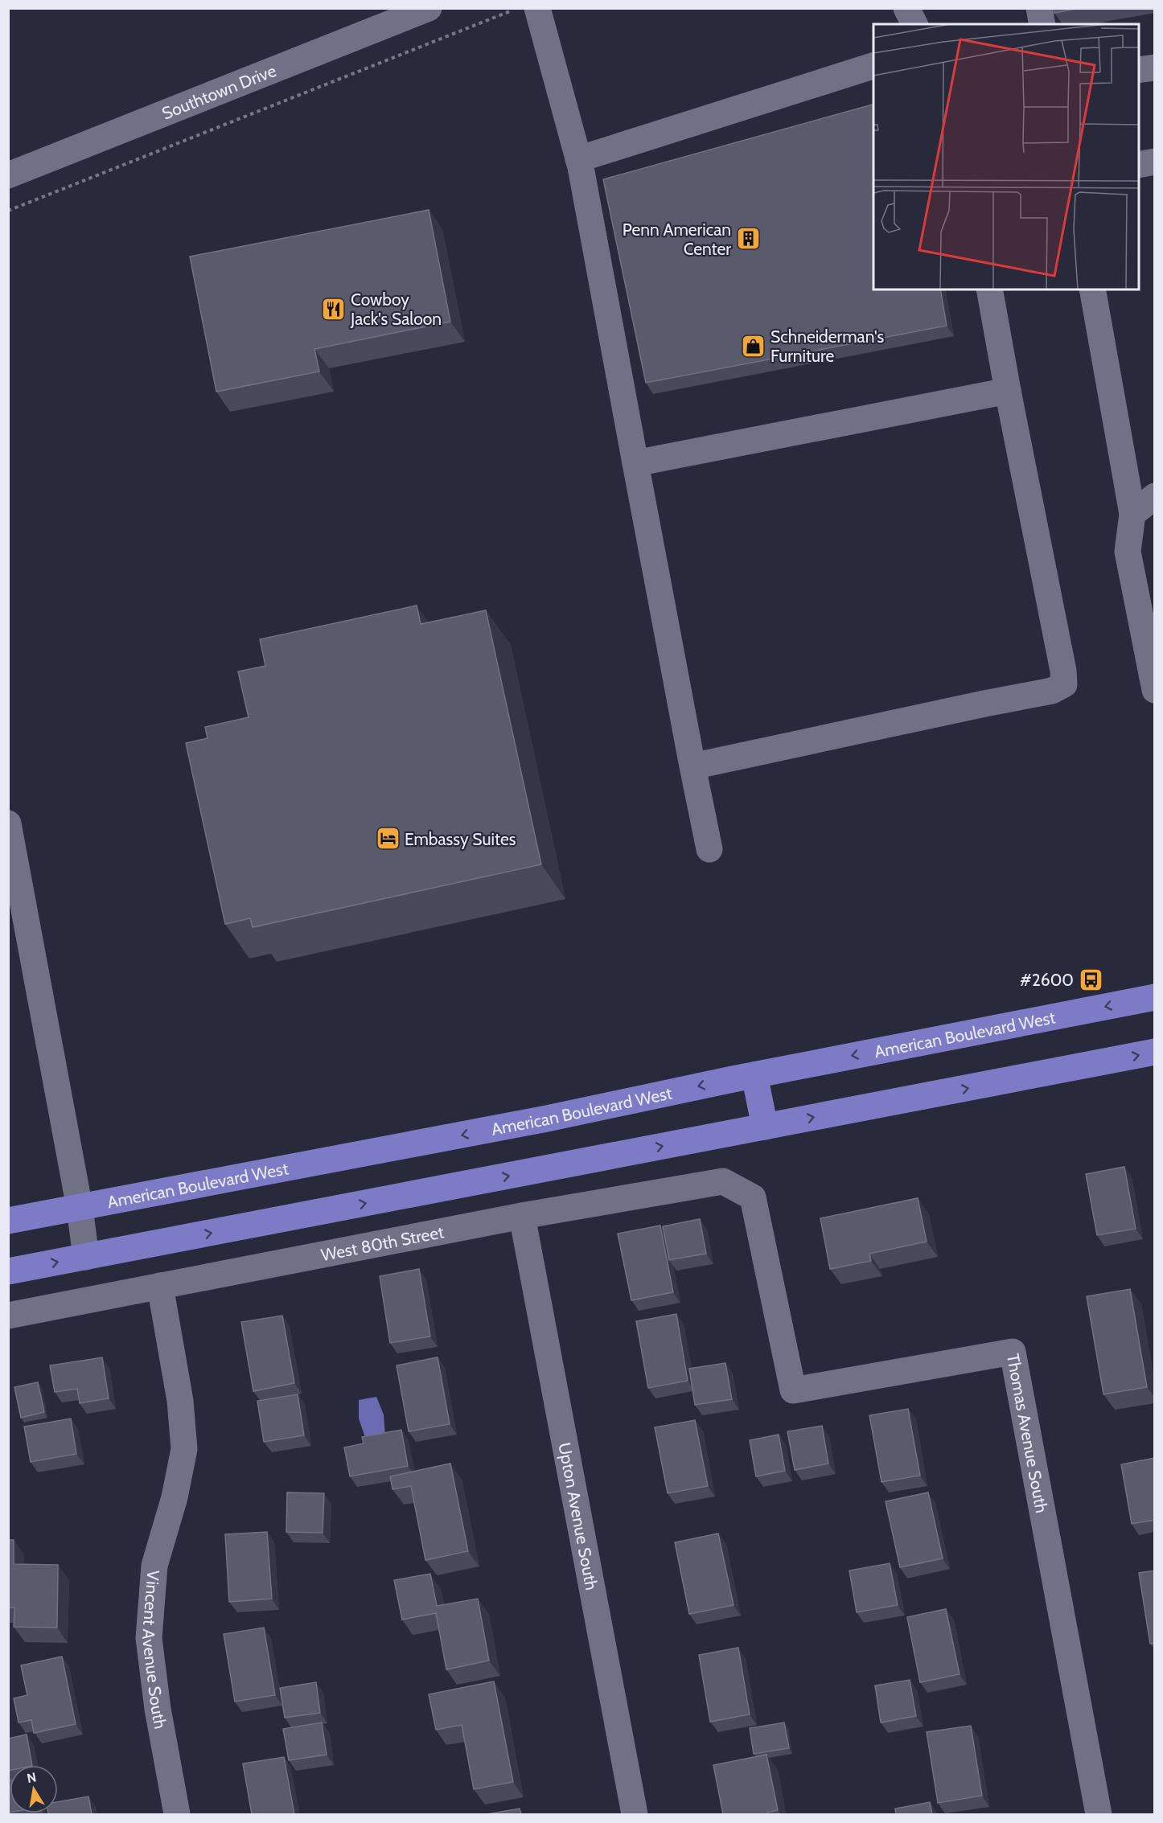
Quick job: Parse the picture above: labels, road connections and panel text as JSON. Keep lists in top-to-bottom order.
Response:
{
  "streets": {
    "main road": ["American Boulevard West"],
    "street": [
      "Southtown Drive",
      "West 80th Street",
      "Thomas Avenue South",
      "Upton Avenue South",
      "Vincent Avenue South"
    ]
  },
  "crossings": [
    ["West 80th Street", "Thomas Avenue South"],
    ["West 80th Street", "Upton Avenue South"],
    ["West 80th Street", "Vincent Avenue South"]
  ],
  "places": {
    "building": ["Penn American Center"],
    "restaurant": ["Cowboy Jack's Saloon"],
    "shop": ["Schneiderman's Furniture"],
    "hotel": ["Embassy Suites"],
    "bus stop": ["#2600"]
  },
  "north": "top"
}
